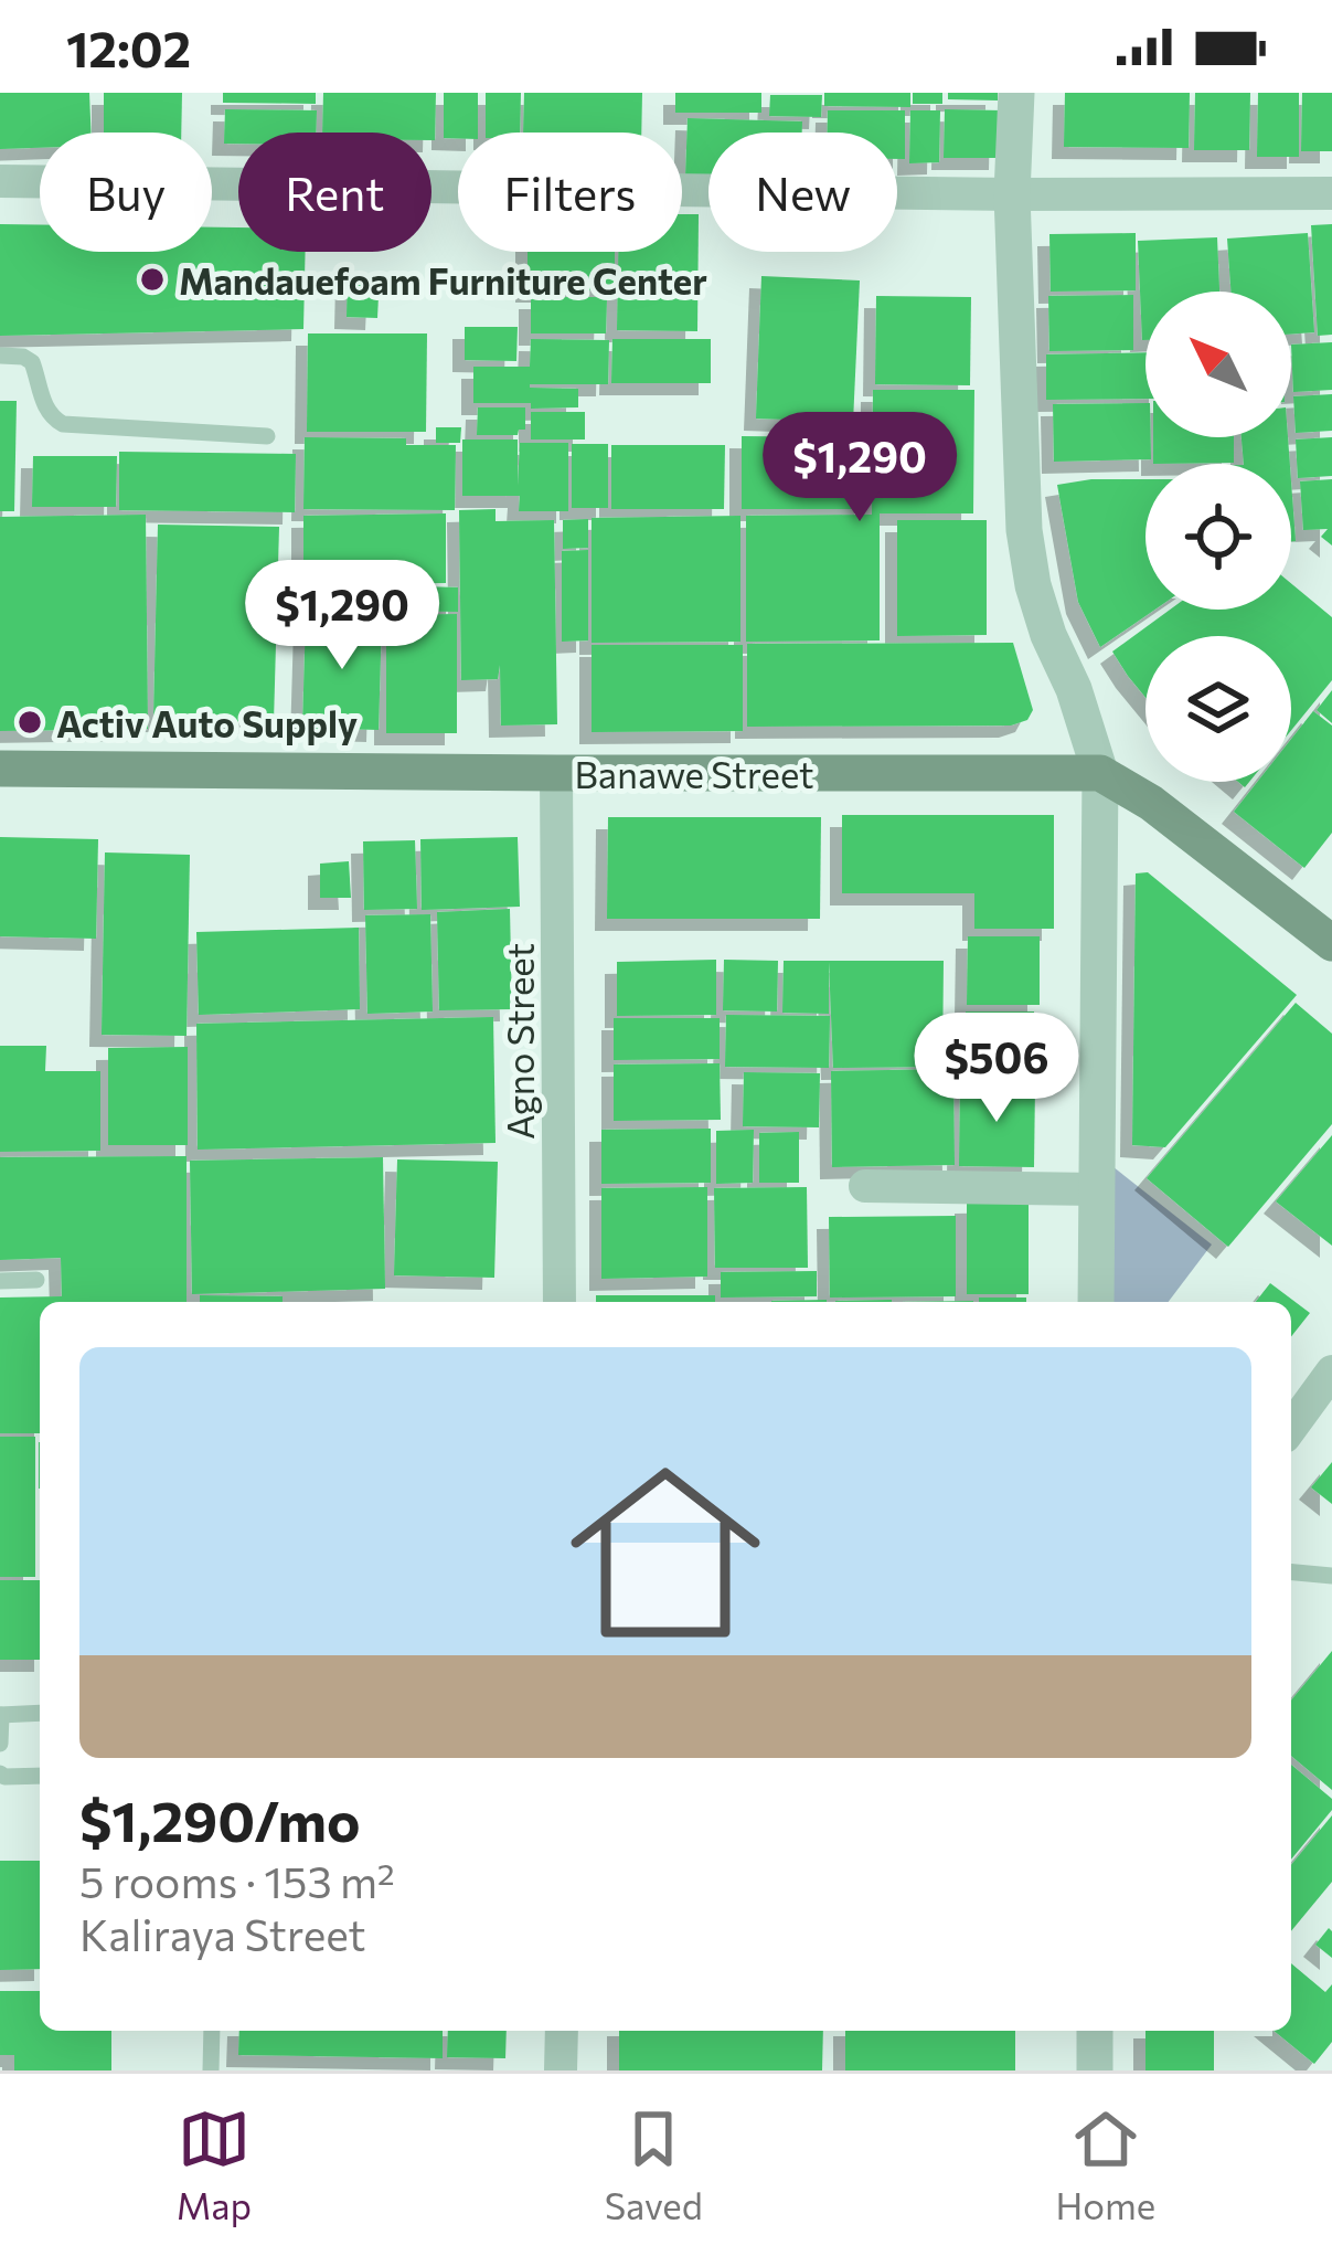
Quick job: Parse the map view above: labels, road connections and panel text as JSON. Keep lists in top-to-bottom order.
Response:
{
  "streets": {
    "main road": ["Banawe Street"],
    "street": ["Agno Street"]
  },
  "crossings": [
    ["Banawe Street", "Agno Street"]
  ],
  "places": ["Mandauefoam Furniture Center", "Activ Auto Supply"],
  "north": "top left",
  "page": {
    "status": "12:02",
    "chip": [
      "Buy",
      "Rent",
      "Filters",
      "New"
    ],
    "price": ["$1,290", "$1,290", "$506"],
    "list": [
      {
        "name": "$1,290/mo",
        "note": "5 rooms · 153 m² · Kaliraya Street"
      }
    ],
    "tabs": ["Map", "Saved", "Home"]
  }
}
